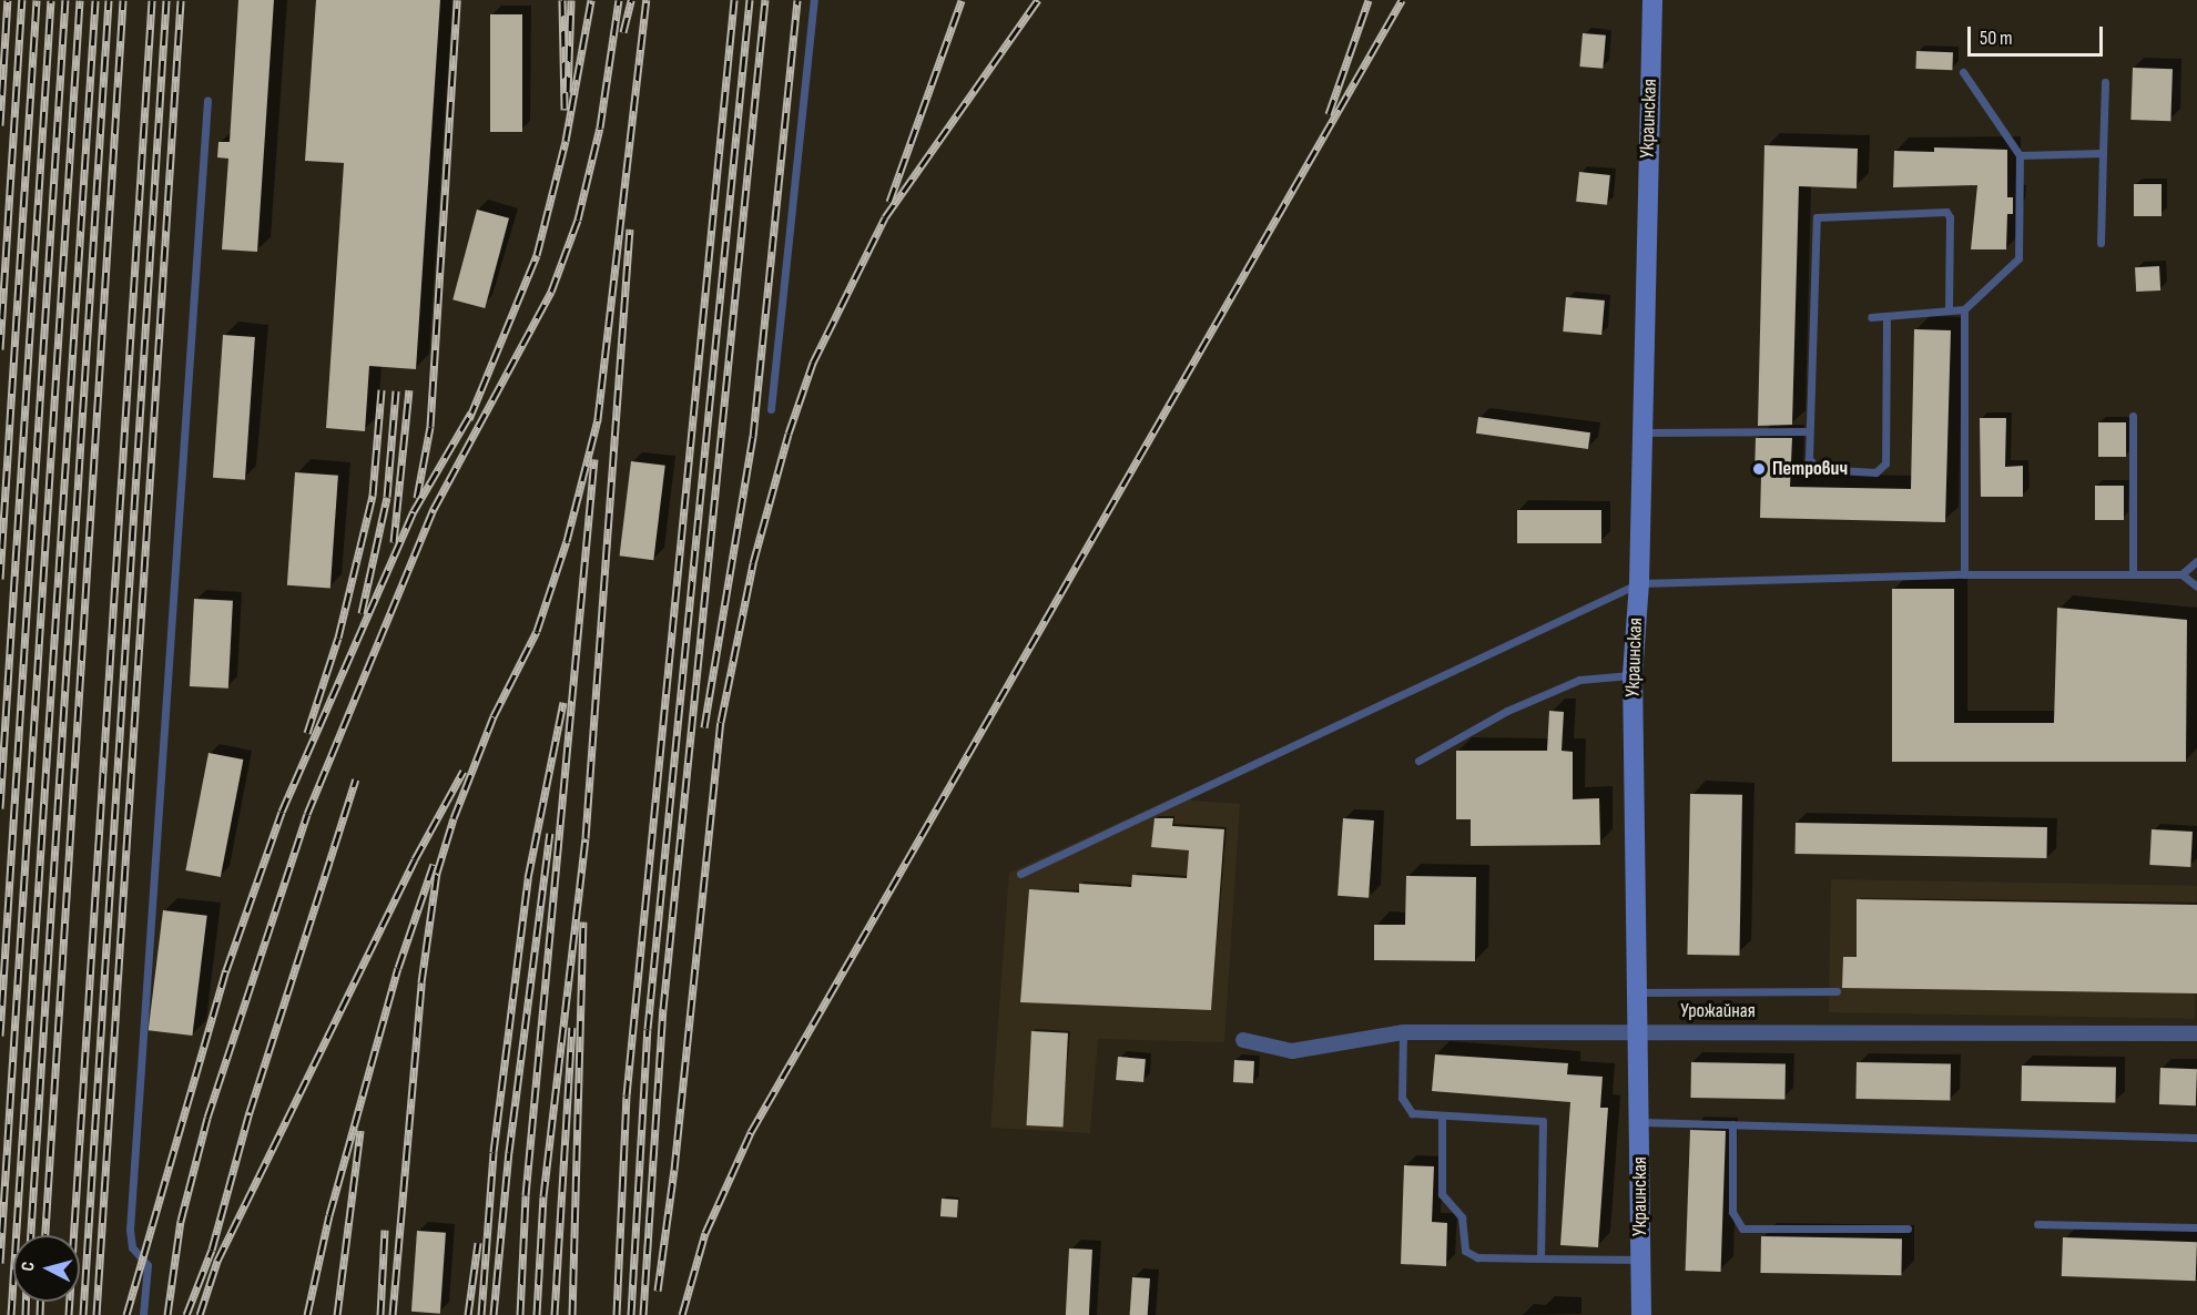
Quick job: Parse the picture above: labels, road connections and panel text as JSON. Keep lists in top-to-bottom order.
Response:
{
  "streets": {
    "street": ["Украинская", "Урожайная"]
  },
  "crossings": [
    ["Украинская", "Урожайная"]
  ],
  "places": ["Петрович"],
  "scale_bar": "50 m",
  "north": "left"
}
